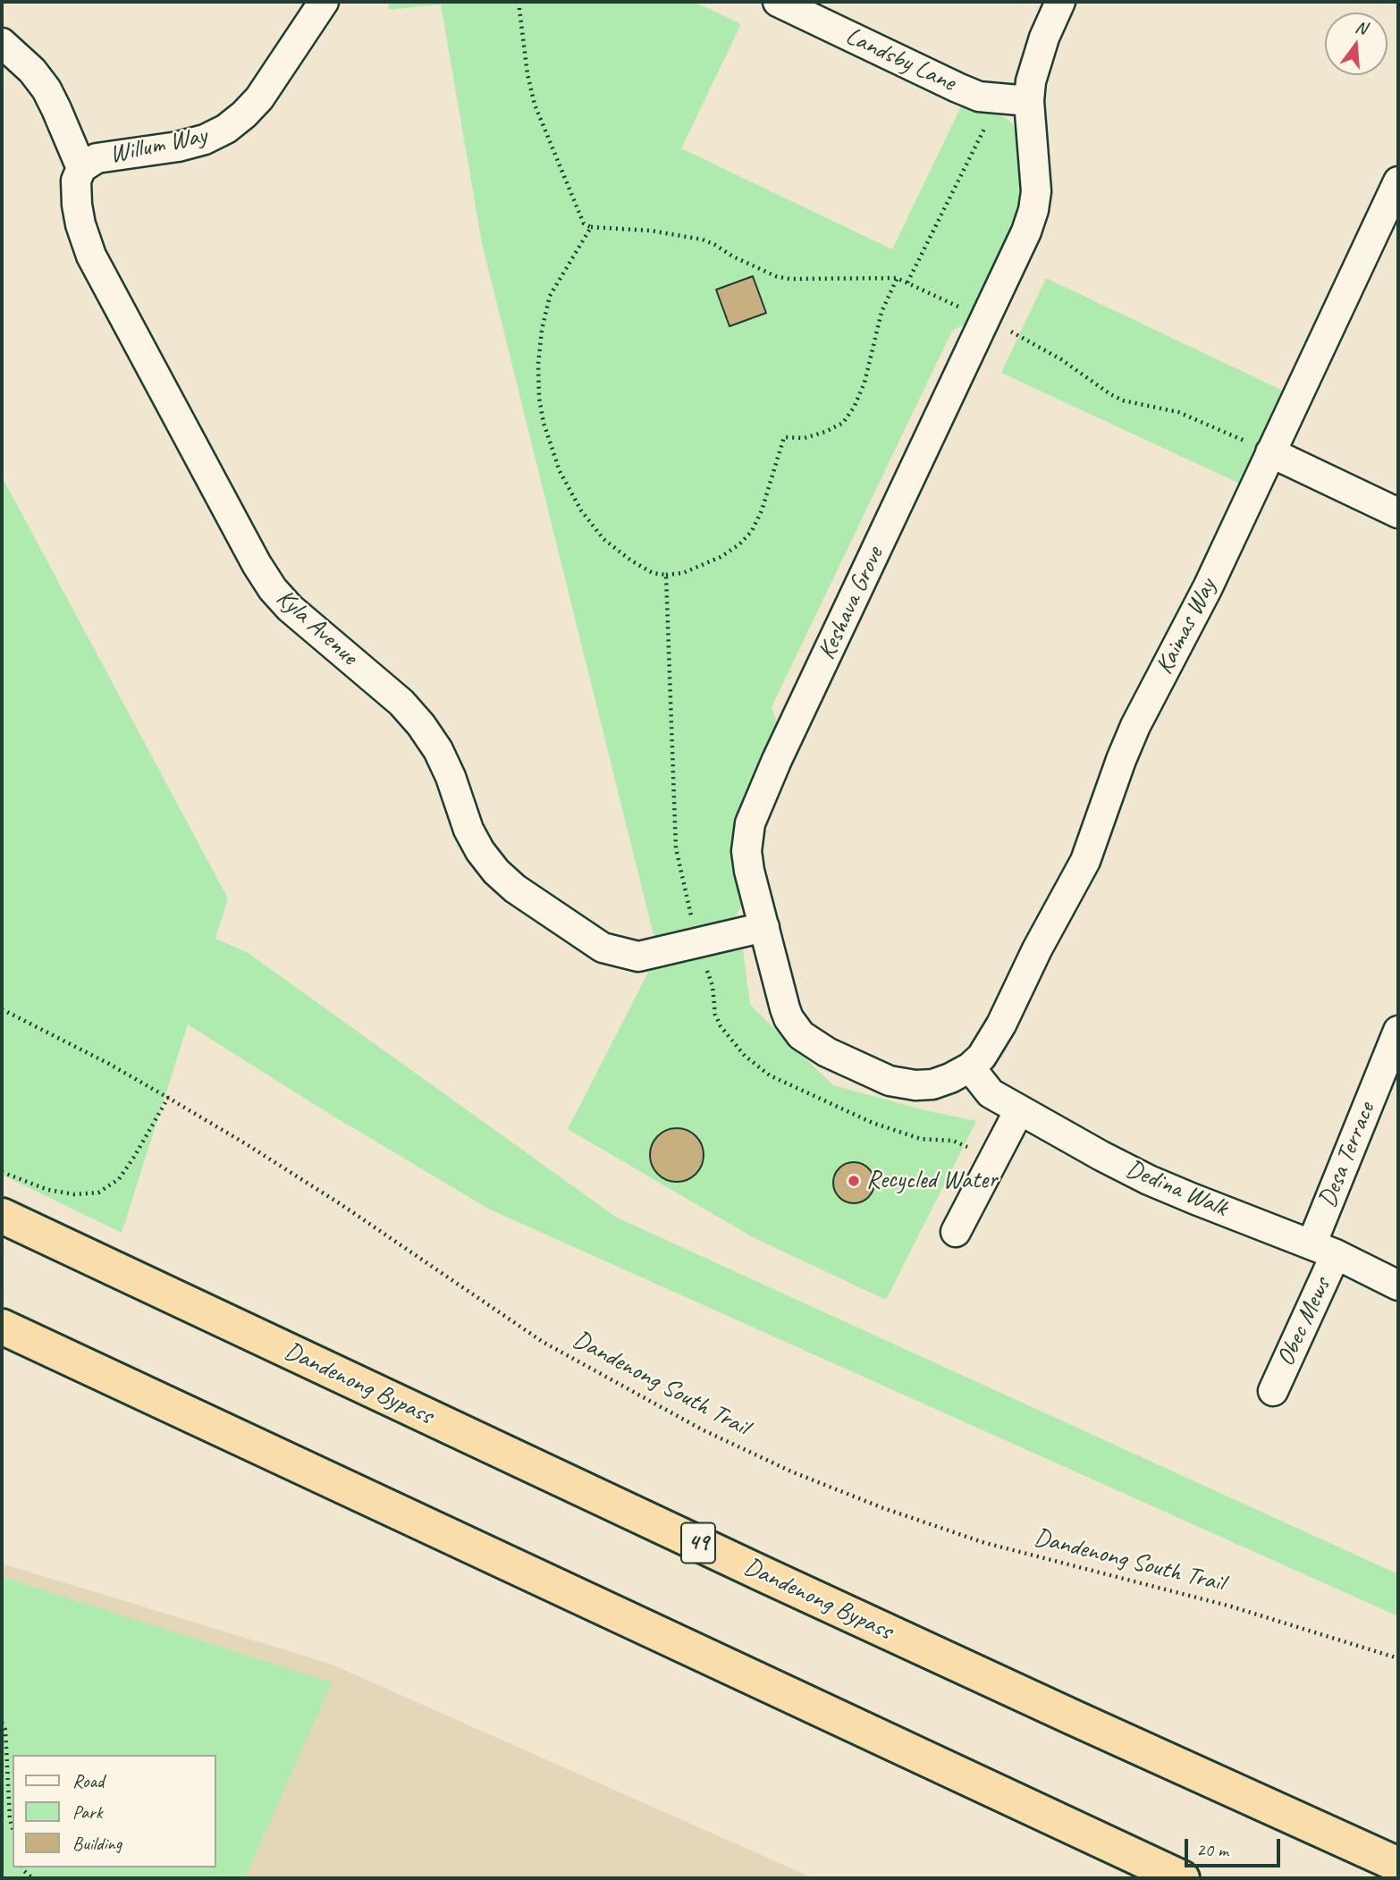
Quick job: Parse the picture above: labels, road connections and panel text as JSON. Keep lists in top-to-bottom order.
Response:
{
  "streets": {
    "highway": ["Dandenong Bypass", "49"],
    "street": [
      "Landsby Lane",
      "Willum Way",
      "Keshava Grove",
      "Kaimas Way",
      "Kyla Avenue",
      "Desa Terrace",
      "Dedina Walk",
      "Obec Mews"
    ],
    "path": ["Dandenong South Trail"]
  },
  "crossings": [
    ["Landsby Lane", "Keshava Grove"],
    ["Willum Way", "Kyla Avenue"],
    ["Keshava Grove", "Kaimas Way"],
    ["Keshava Grove", "Kyla Avenue"],
    ["Keshava Grove", "Dedina Walk"],
    ["Kaimas Way", "Dedina Walk"],
    ["Desa Terrace", "Dedina Walk"],
    ["Desa Terrace", "Obec Mews"],
    ["Dedina Walk", "Obec Mews"]
  ],
  "places": ["Recycled Water"],
  "legend": ["Road", "Park", "Building"],
  "scale_bar": "20 m",
  "north": "top"
}
